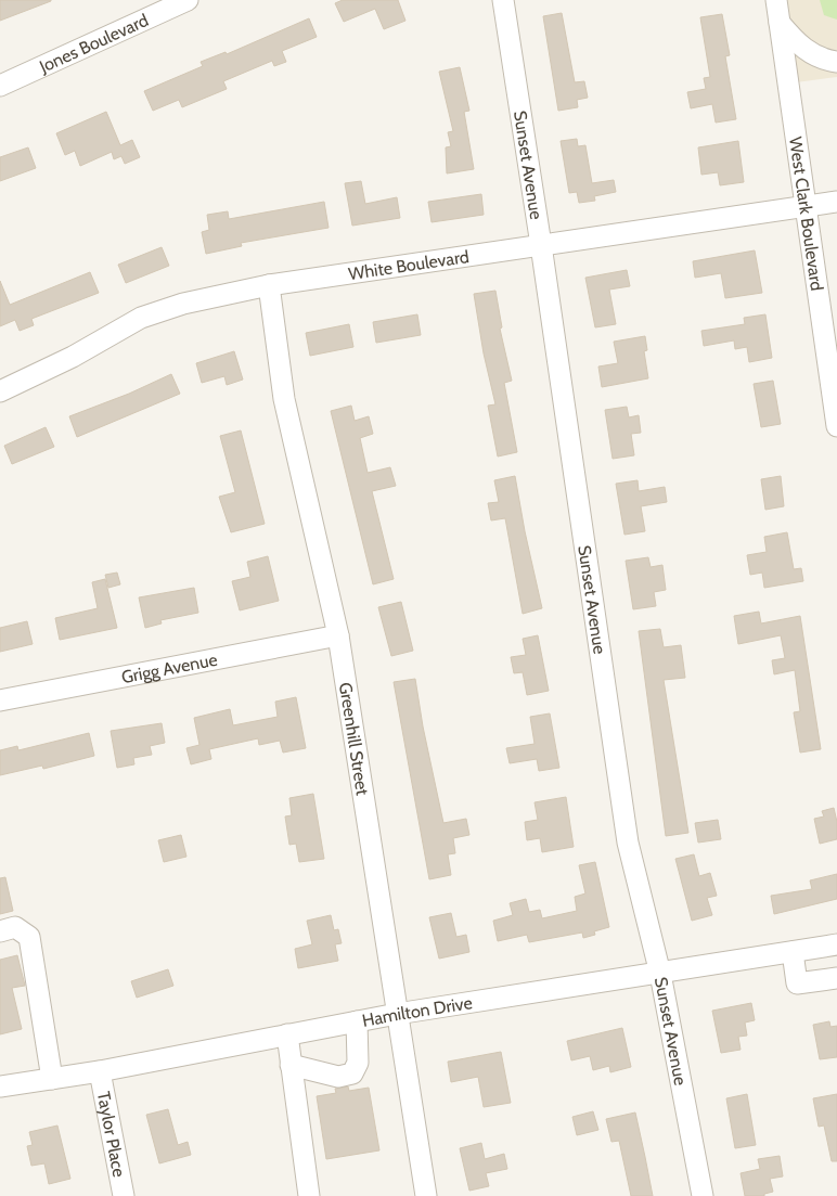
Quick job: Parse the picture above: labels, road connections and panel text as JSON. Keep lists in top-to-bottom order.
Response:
{
  "streets": {
    "street": [
      "Jones Boulevard",
      "Sunset Avenue",
      "West Clark Boulevard",
      "White Boulevard",
      "Grigg Avenue",
      "Greenhill Street",
      "Hamilton Drive",
      "Taylor Place"
    ]
  },
  "crossings": [
    ["Sunset Avenue", "White Boulevard"],
    ["Sunset Avenue", "Hamilton Drive"],
    ["West Clark Boulevard", "White Boulevard"],
    ["White Boulevard", "Greenhill Street"],
    ["Grigg Avenue", "Greenhill Street"],
    ["Greenhill Street", "Hamilton Drive"],
    ["Hamilton Drive", "Taylor Place"]
  ]
}
